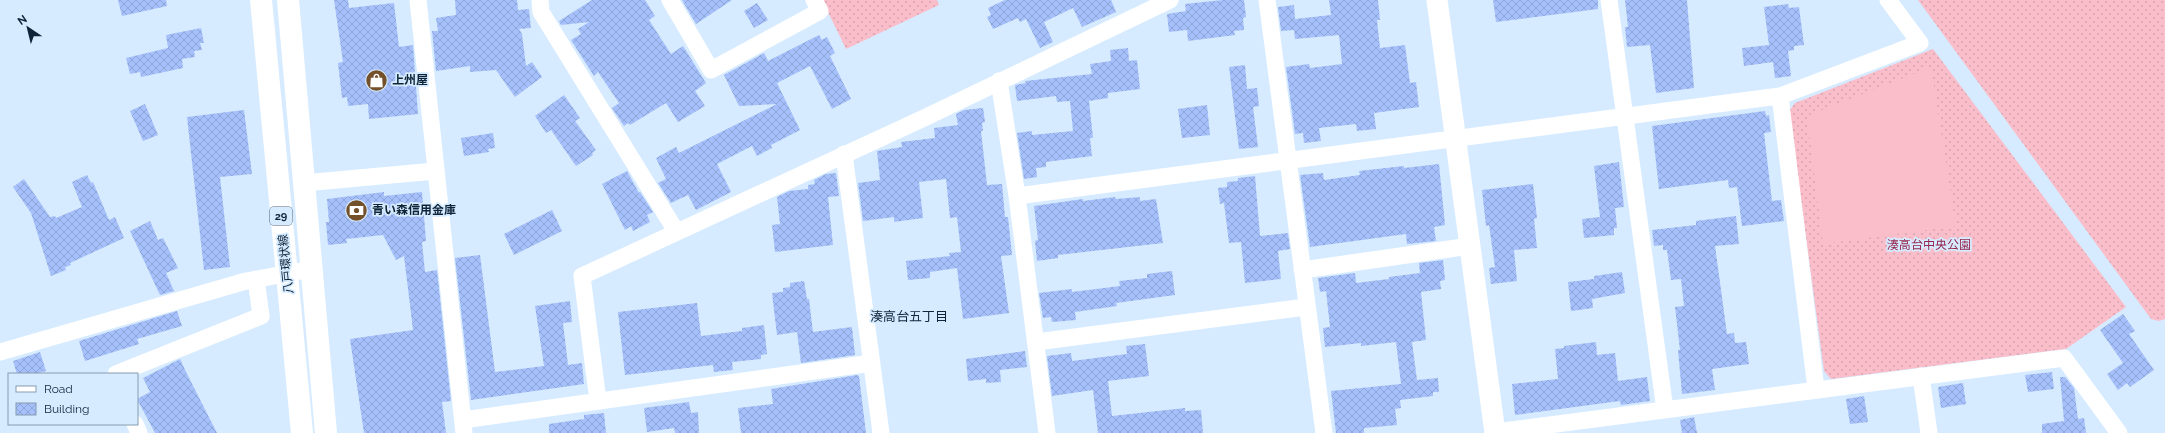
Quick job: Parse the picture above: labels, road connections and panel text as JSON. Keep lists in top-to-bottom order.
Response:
{
  "streets": {
    "main road": ["29", "八戸環状線"]
  },
  "districts": ["湊高台五丁目"],
  "parks": ["湊高台中央公園"],
  "places": {
    "shop": ["上州屋"],
    "bank": ["青い森信用金庫"]
  },
  "legend": ["Road", "Building"],
  "north": "top left"
}
